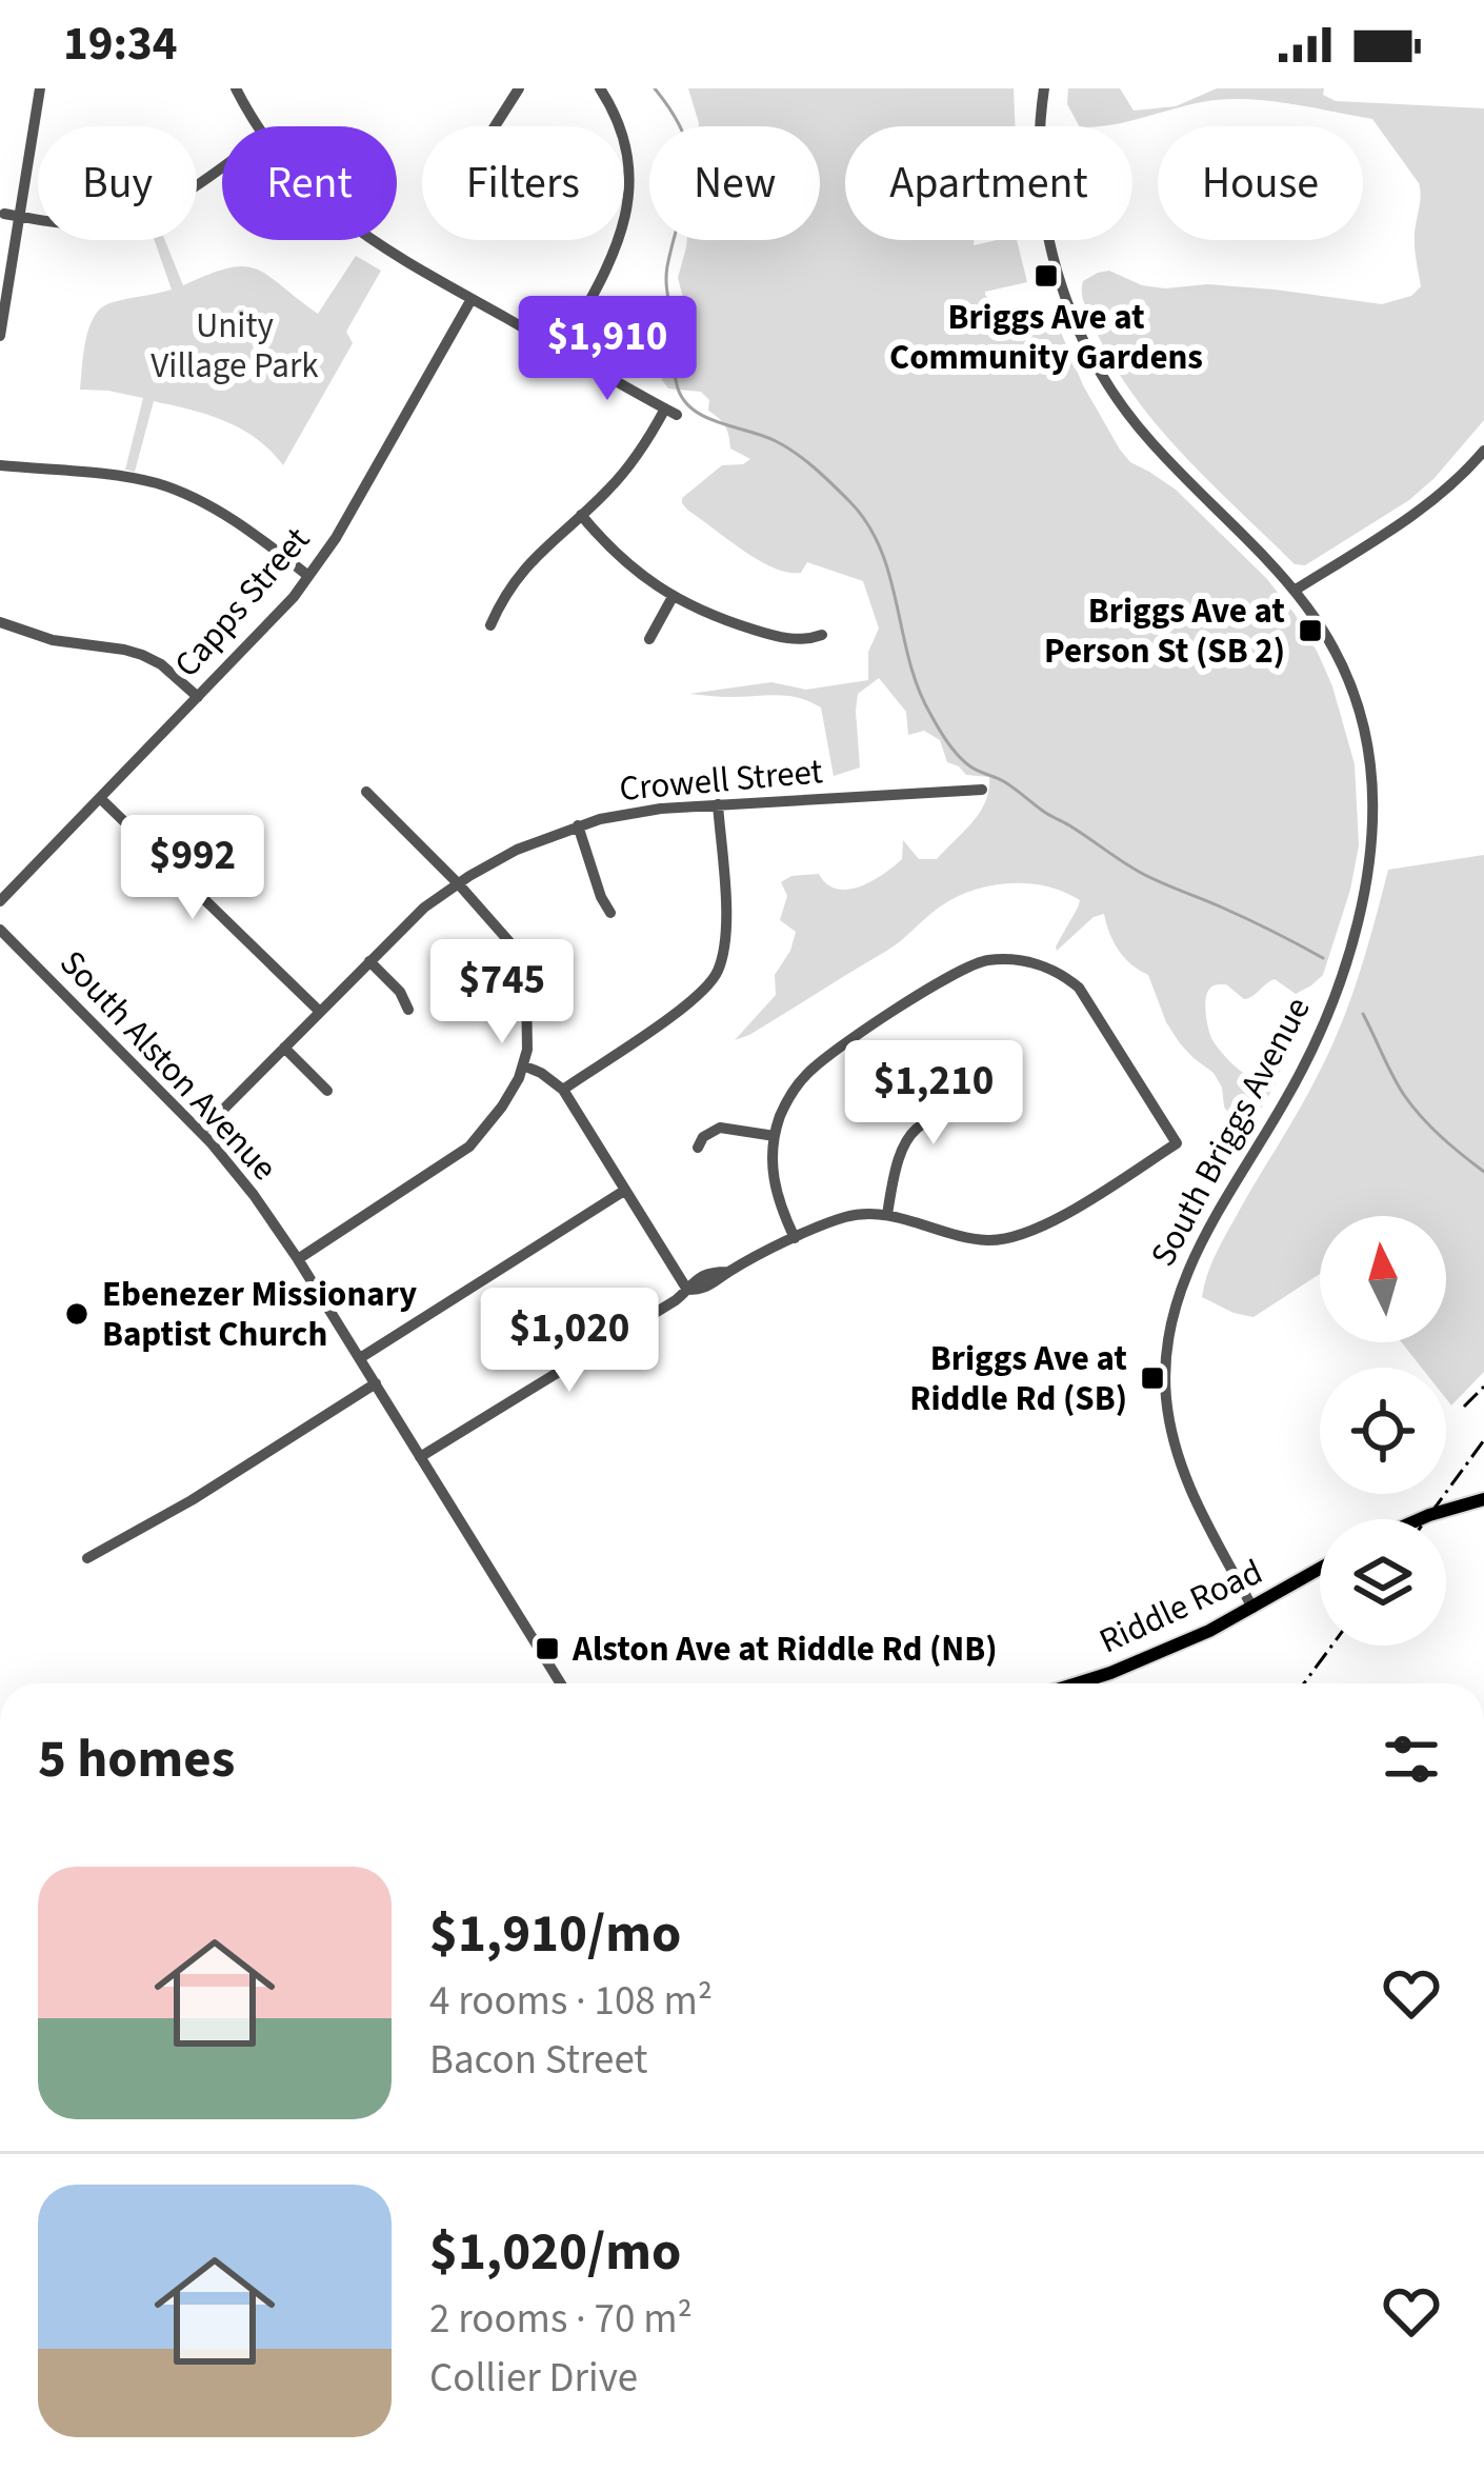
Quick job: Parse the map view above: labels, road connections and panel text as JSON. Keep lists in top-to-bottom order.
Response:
{
  "streets": {
    "main road": ["Riddle Road"],
    "street": [
      "Capps Street",
      "Crowell Street",
      "South Alston Avenue",
      "South Briggs Avenue"
    ]
  },
  "crossings": [
    ["Crowell Street", "South Alston Avenue"],
    ["South Briggs Avenue", "Riddle Road"]
  ],
  "parks": ["Unity Village Park"],
  "places": {
    "transit": [
      "Briggs Ave at Community Gardens",
      "Briggs Ave at Person St (SB 2)",
      "Briggs Ave at Riddle Rd (SB)",
      "Alston Ave at Riddle Rd (NB)"
    ],
    "other": ["Ebenezer Missionary Baptist Church"]
  },
  "north": "top",
  "page": {
    "status": "19:34",
    "chip": [
      "Buy",
      "Rent",
      "Filters",
      "New",
      "Apartment",
      "House"
    ],
    "price": [
      "$1,910",
      "$992",
      "$745",
      "$1,210",
      "$1,020"
    ],
    "heading": "5 homes",
    "list": [
      {
        "name": "$1,910/mo",
        "note": "4 rooms · 108 m² · Bacon Street"
      },
      {
        "name": "$1,020/mo",
        "note": "2 rooms · 70 m² · Collier Drive"
      }
    ]
  }
}
